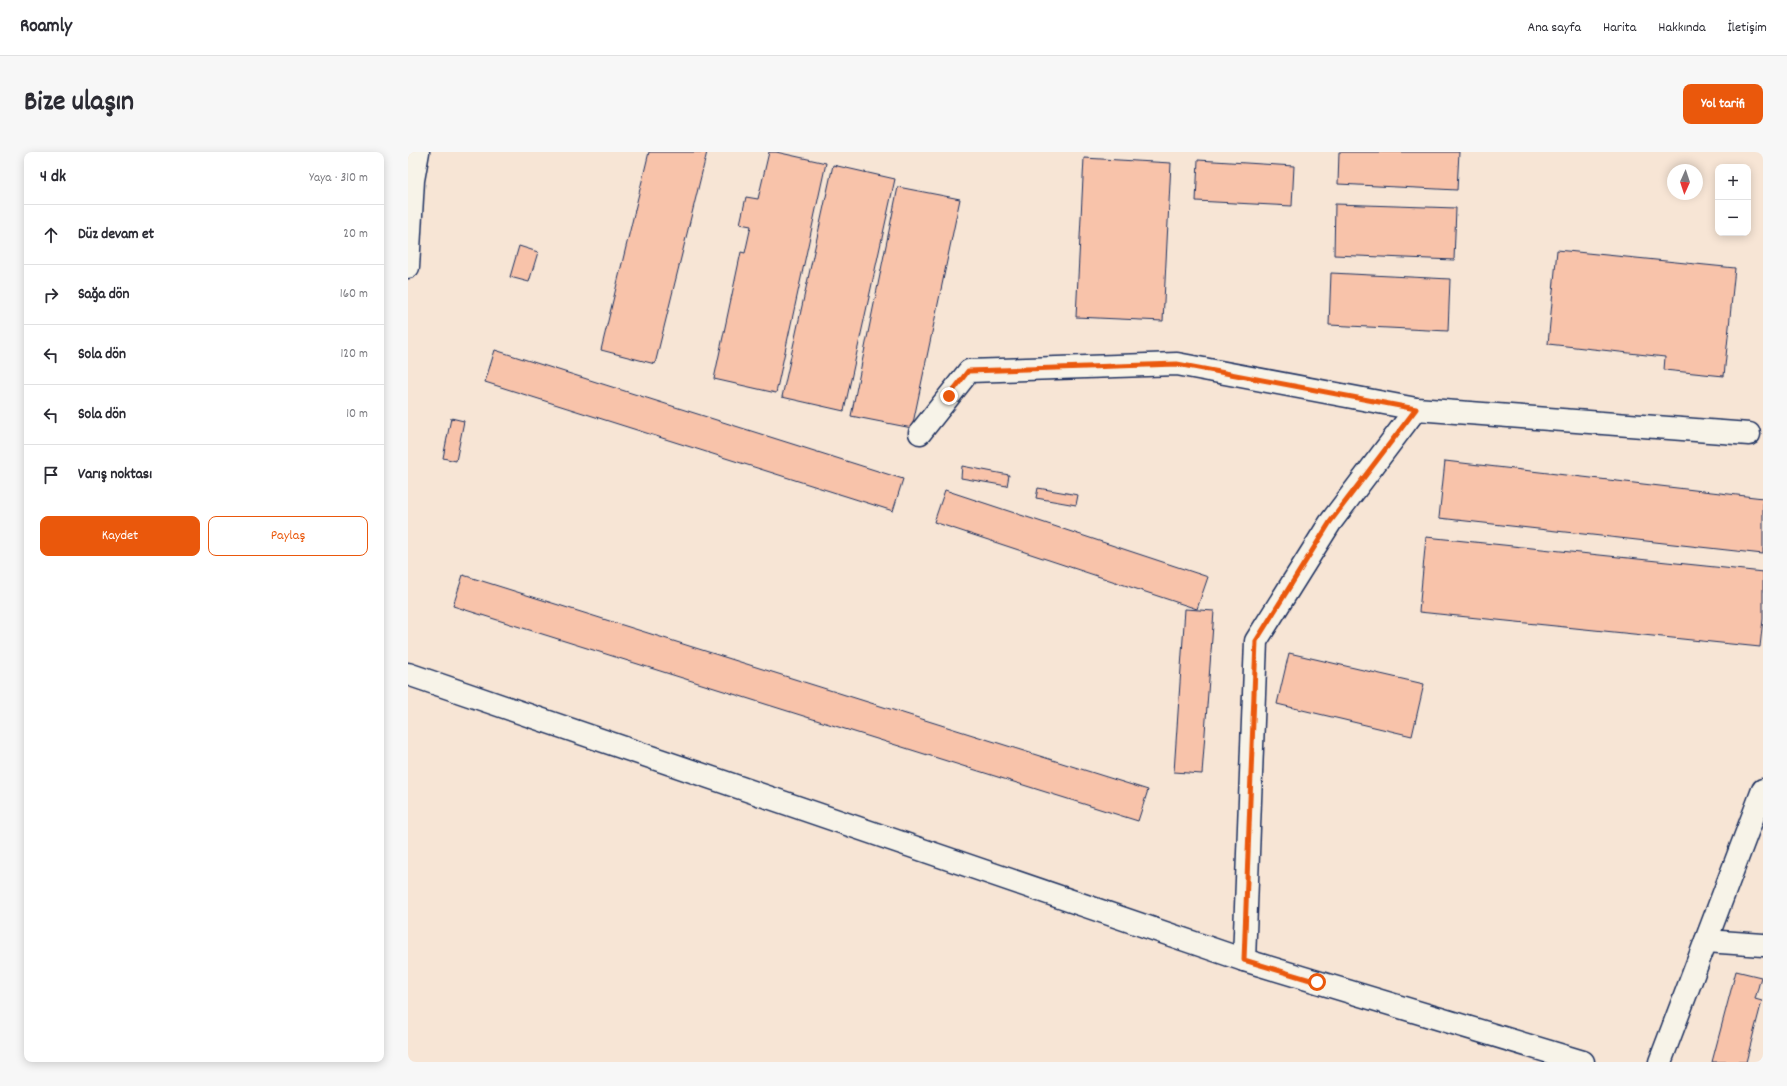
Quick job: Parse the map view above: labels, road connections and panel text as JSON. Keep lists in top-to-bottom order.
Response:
{
  "north": "bottom",
  "page": {
    "header": "Roamly",
    "nav": [
      "Ana sayfa",
      "Harita",
      "Hakkında",
      "İletişim"
    ],
    "title": "Bize ulaşın",
    "buttons": [
      "Yol tarifi",
      ["Kaydet", "Paylaş"]
    ],
    "heading": ["4 dk", "Yaya · 310 m"],
    "map_buttons": ["+", "−"],
    "list": [
      ["Düz devam et", "20 m"],
      ["Sağa dön", "160 m"],
      ["Sola dön", "120 m"],
      ["Sola dön", "10 m"],
      "Varış noktası"
    ]
  }
}
